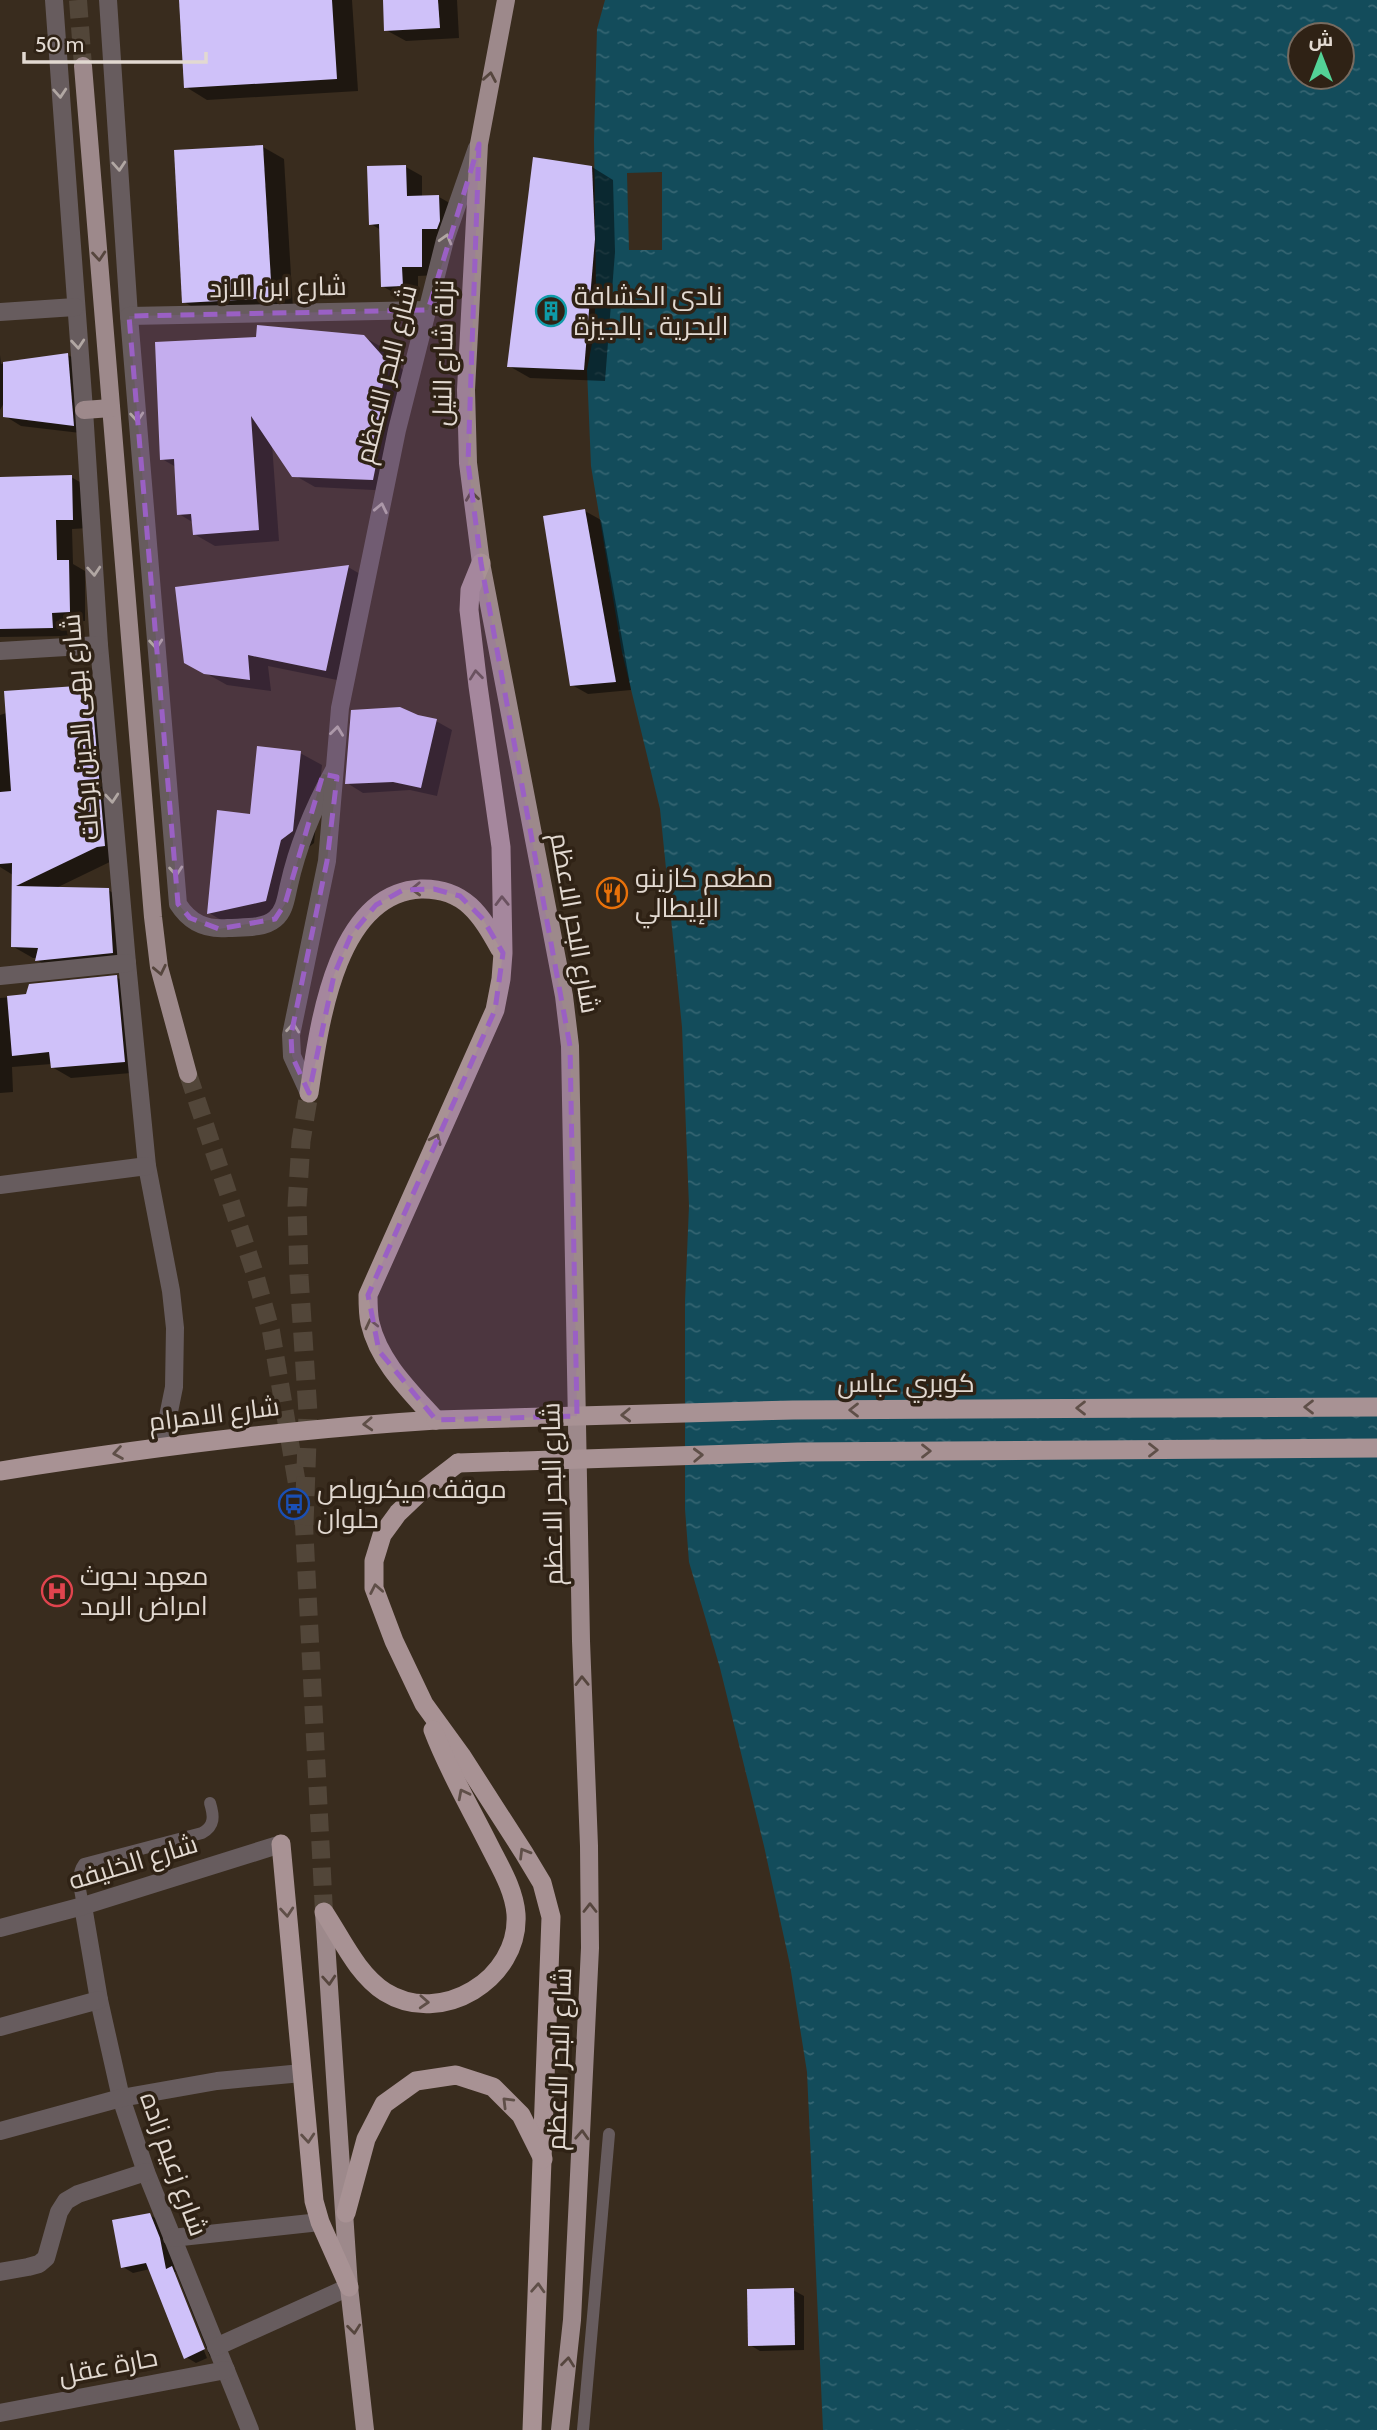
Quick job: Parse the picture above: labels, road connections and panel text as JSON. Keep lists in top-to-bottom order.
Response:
{
  "streets": {
    "highway": ["كوبري عباس", "شارع الاهرام"],
    "main road": ["نزلة شارع النيل", "شارع البحر الاعظم"],
    "street": [
      "شارع ابن الازد",
      "شارع بهى الدين بركات",
      "شارع الخليفه",
      "شارع زعيم زاده",
      "حارة عقل"
    ]
  },
  "crossings": [
    ["شارع ابن الازد", "شارع البحر الاعظم"],
    ["نزلة شارع النيل", "شارع البحر الاعظم"],
    ["شارع بهى الدين بركات", "شارع الاهرام"],
    ["كوبري عباس", "شارع الاهرام"],
    ["شارع الخليفه", "شارع زعيم زاده"],
    ["شارع زعيم زاده", "حارة عقل"]
  ],
  "one_way": [
    "نزلة شارع النيل",
    "شارع البحر الاعظم",
    "كوبري عباس",
    "شارع الاهرام"
  ],
  "places": {
    "building": ["نادى الكشافة البحرية . بالجيزة"],
    "restaurant": ["مطعم كازينو الإيطالي"],
    "bus stop": ["موقف ميكروباص حلوان"],
    "hospital": ["معهد بحوث امراض الرمد"]
  },
  "scale_bar": "50 m",
  "north": "top"
}
